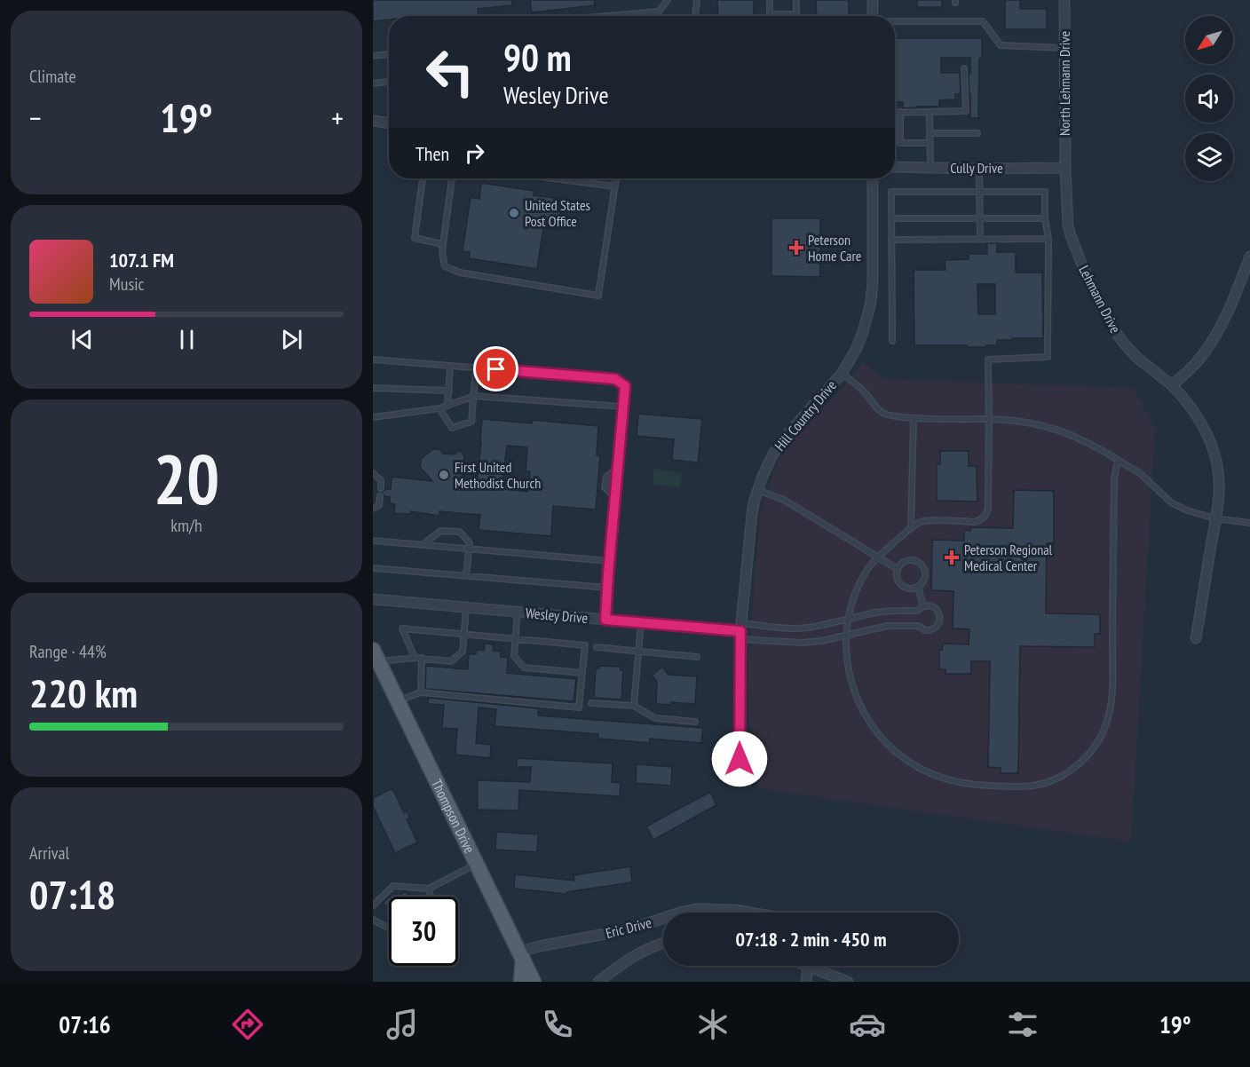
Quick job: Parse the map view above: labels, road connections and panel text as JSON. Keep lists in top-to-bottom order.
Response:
{
  "streets": {
    "main road": ["Thompson Drive"],
    "street": [
      "North Lehmann Drive",
      "Cully Drive",
      "Lehmann Drive",
      "Hill Country Drive",
      "Wesley Drive",
      "Eric Drive"
    ]
  },
  "crossings": [
    ["North Lehmann Drive", "Cully Drive"],
    ["North Lehmann Drive", "Lehmann Drive"],
    ["Cully Drive", "Lehmann Drive"],
    ["Hill Country Drive", "Wesley Drive"],
    ["Thompson Drive", "Eric Drive"]
  ],
  "places": {
    "other": ["United States Post Office", "First United Methodist Church"],
    "health": ["Peterson Home Care", "Peterson Regional Medical Center"]
  },
  "north": "bottom left",
  "page": {
    "tile": [
      "Climate",
      ["20", "km/h"],
      ["Range · 44%", "220 km"],
      ["Arrival", "07:18"]
    ],
    "turn": ["90 m", "Wesley Drive"],
    "heat": ["−", "19°", "+"],
    "then": "Then",
    "song": ["107.1 FM", "Music"],
    "limit": "30",
    "trip": "07:18 · 2 min · 450 m",
    "tabs": ["07:16", "19°"]
  }
}
